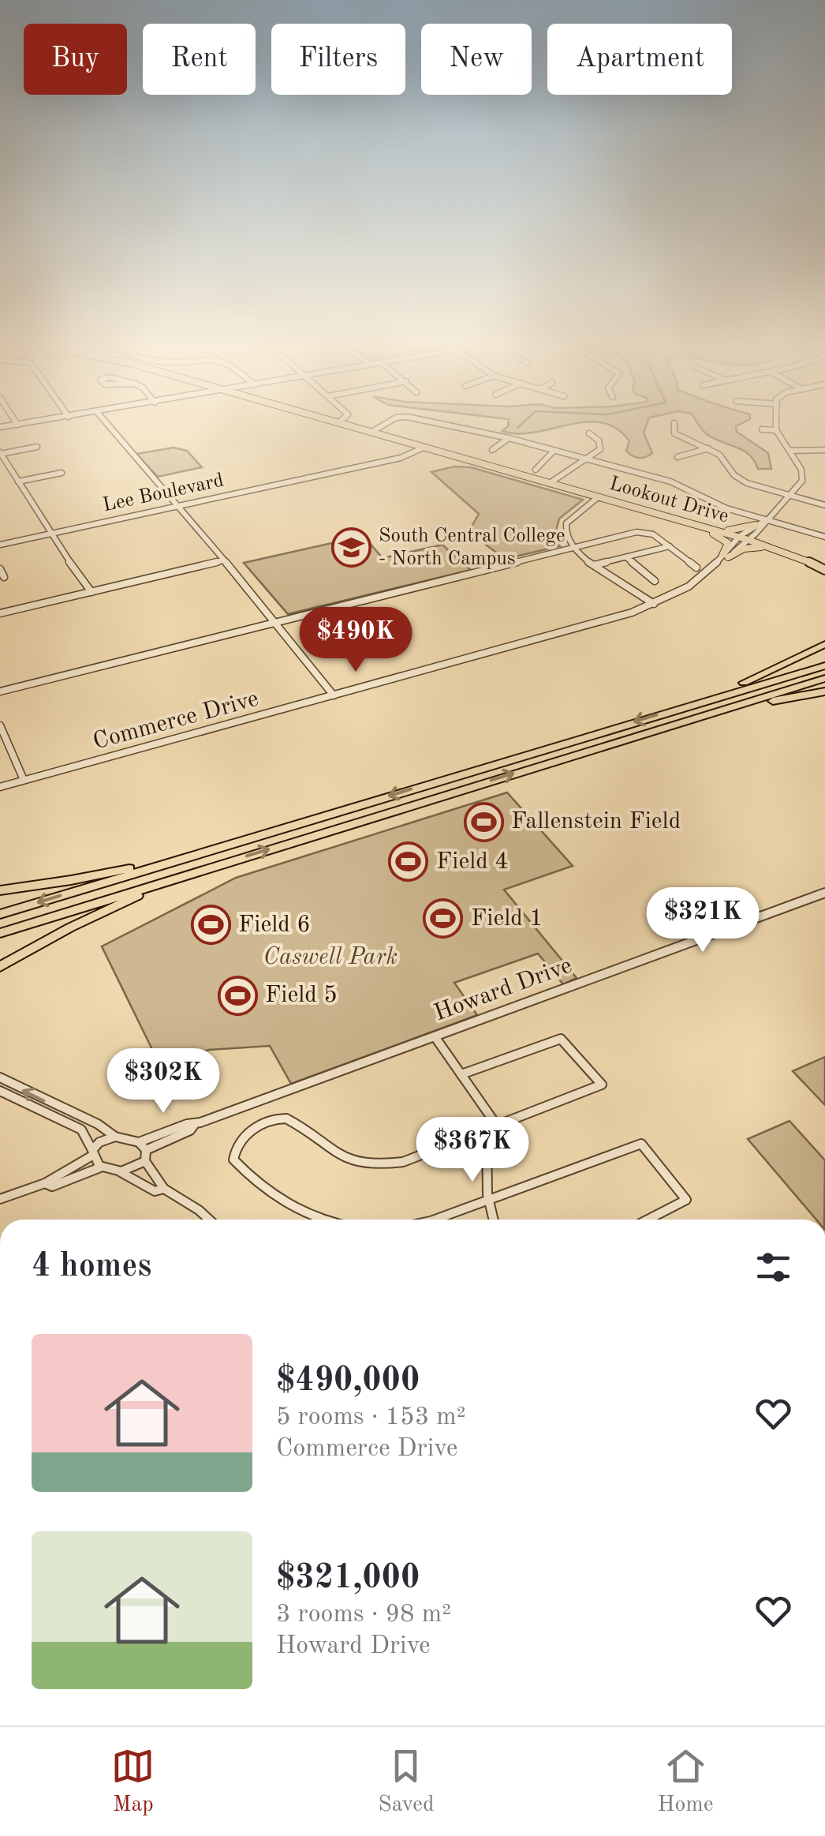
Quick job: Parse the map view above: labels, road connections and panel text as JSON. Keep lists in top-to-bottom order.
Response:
{
  "streets": {
    "main road": ["Lookout Drive"],
    "street": ["Lee Boulevard", "Commerce Drive", "Howard Drive"]
  },
  "crossings": [
    ["Lee Boulevard", "Lookout Drive"],
    ["Lookout Drive", "Commerce Drive"]
  ],
  "parks": ["Caswell Park"],
  "places": {
    "school or university": ["South Central College - North Campus"],
    "sports": [
      "Fallenstein Field",
      "Field 4",
      "Field 1",
      "Field 6",
      "Field 5"
    ]
  },
  "page": {
    "chip": [
      "Buy",
      "Rent",
      "Filters",
      "New",
      "Apartment"
    ],
    "price": [
      "$490K",
      "$321K",
      "$302K",
      "$367K"
    ],
    "heading": "4 homes",
    "list": [
      {
        "name": "$490,000",
        "note": "5 rooms · 153 m² · Commerce Drive"
      },
      {
        "name": "$321,000",
        "note": "3 rooms · 98 m² · Howard Drive"
      }
    ],
    "tabs": ["Map", "Saved", "Home"]
  }
}
